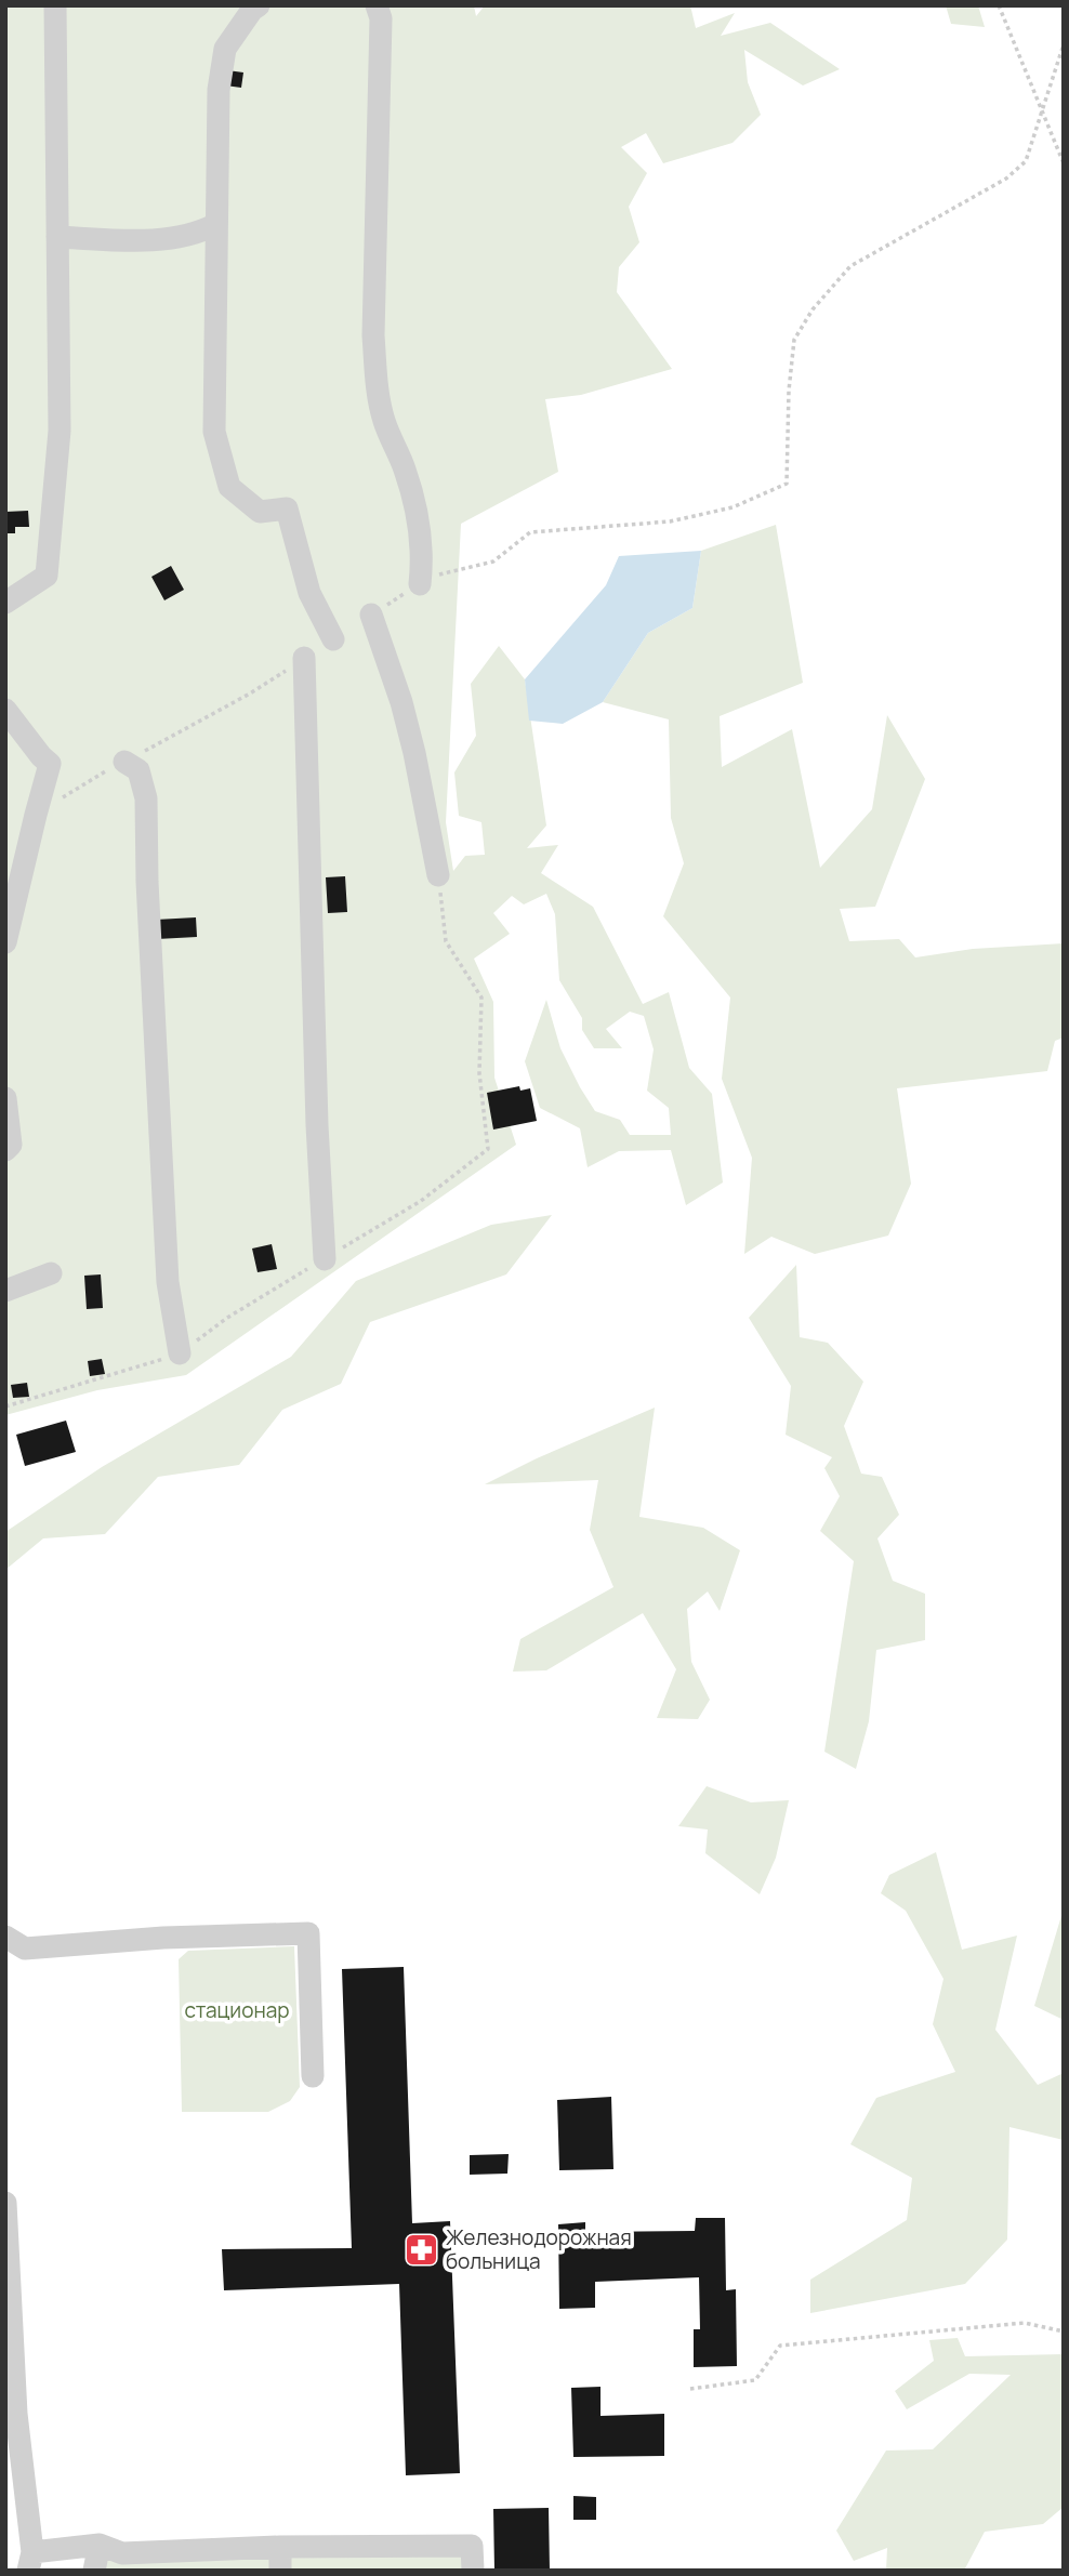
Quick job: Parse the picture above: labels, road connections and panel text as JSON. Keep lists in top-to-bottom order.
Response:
{
  "parks": ["стационар"],
  "places": {
    "pharmacy": ["Железнодорожная больница"]
  }
}
